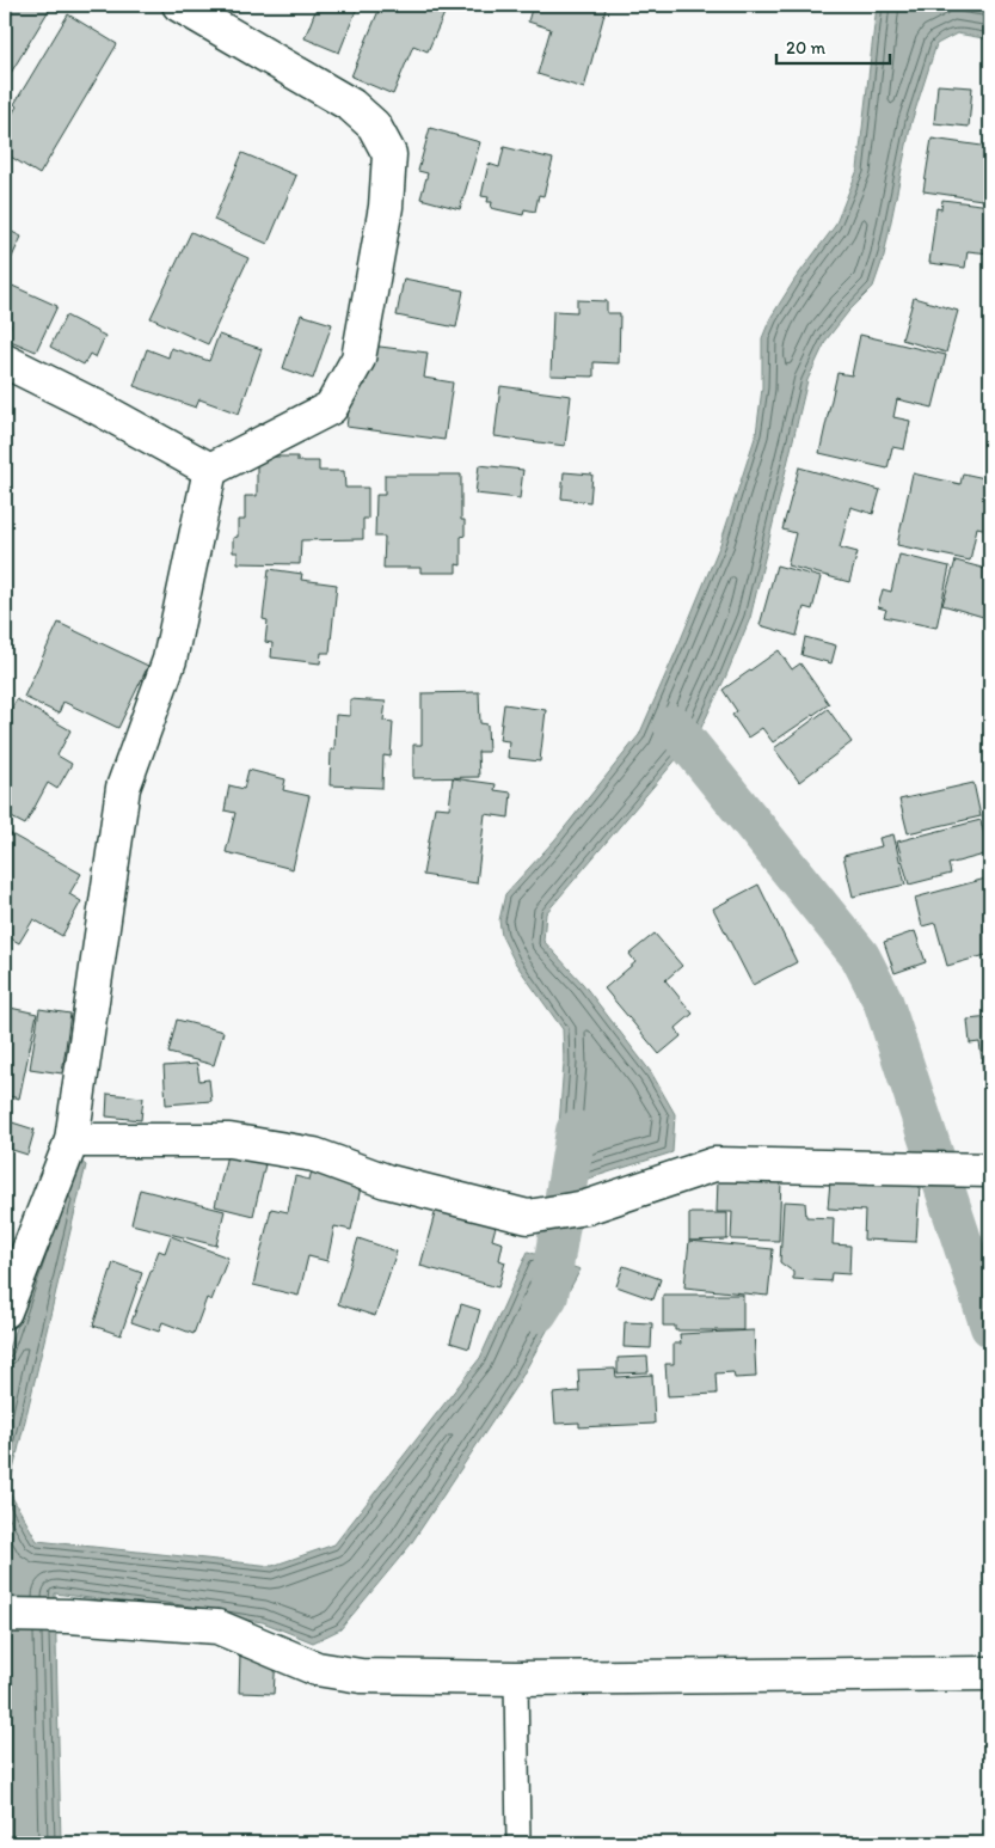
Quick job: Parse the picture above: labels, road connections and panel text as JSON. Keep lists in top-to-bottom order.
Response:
{
  "scale_bar": "20 m"
}
